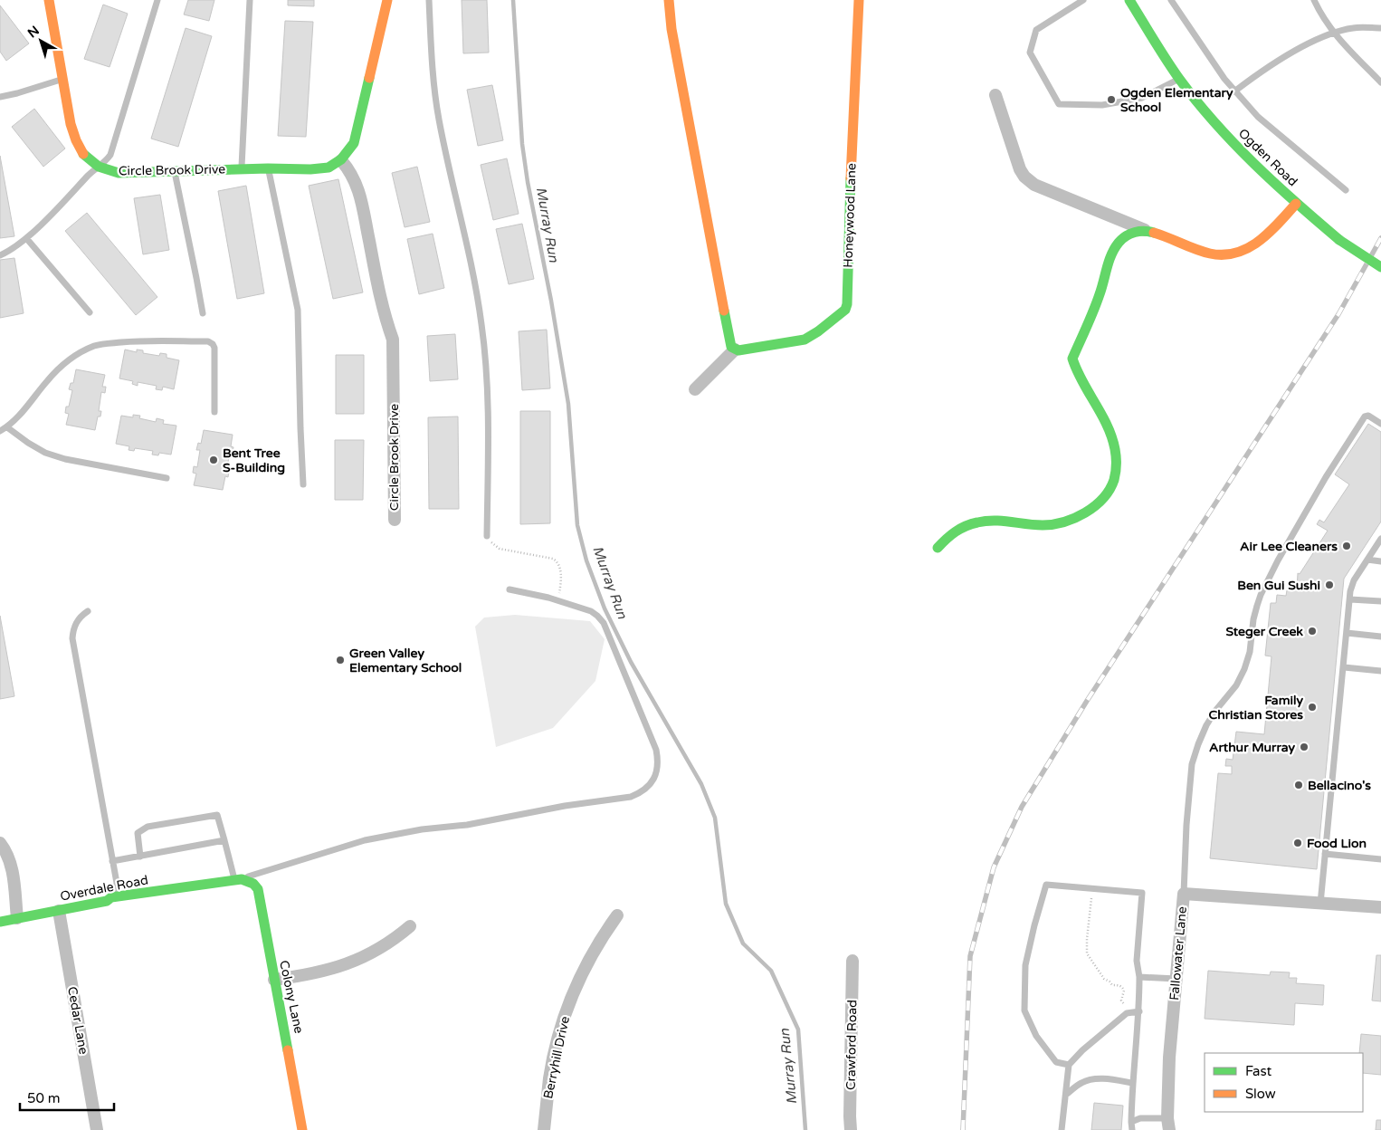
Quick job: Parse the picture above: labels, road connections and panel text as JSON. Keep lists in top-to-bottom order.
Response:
{
  "streets": {
    "street": [
      "Ogden Road",
      "Circle Brook Drive",
      "Honeywood Lane",
      "Overdale Road",
      "Fallowater Lane",
      "Colony Lane",
      "Cedar Lane",
      "Crawford Road",
      "Berryhill Drive"
    ]
  },
  "crossings": [
    ["Overdale Road", "Colony Lane"],
    ["Overdale Road", "Cedar Lane"]
  ],
  "water": ["Murray Run"],
  "places": [
    "Ogden Elementary School",
    "Bent Tree S-Building",
    "Air Lee Cleaners",
    "Ben Gui Sushi",
    "Steger Creek",
    "Green Valley Elementary School",
    "Family Christian Stores",
    "Arthur Murray",
    "Bellacino's",
    "Food Lion"
  ],
  "legend": ["Fast", "Slow"],
  "scale_bar": "50 m",
  "north": "top left"
}
